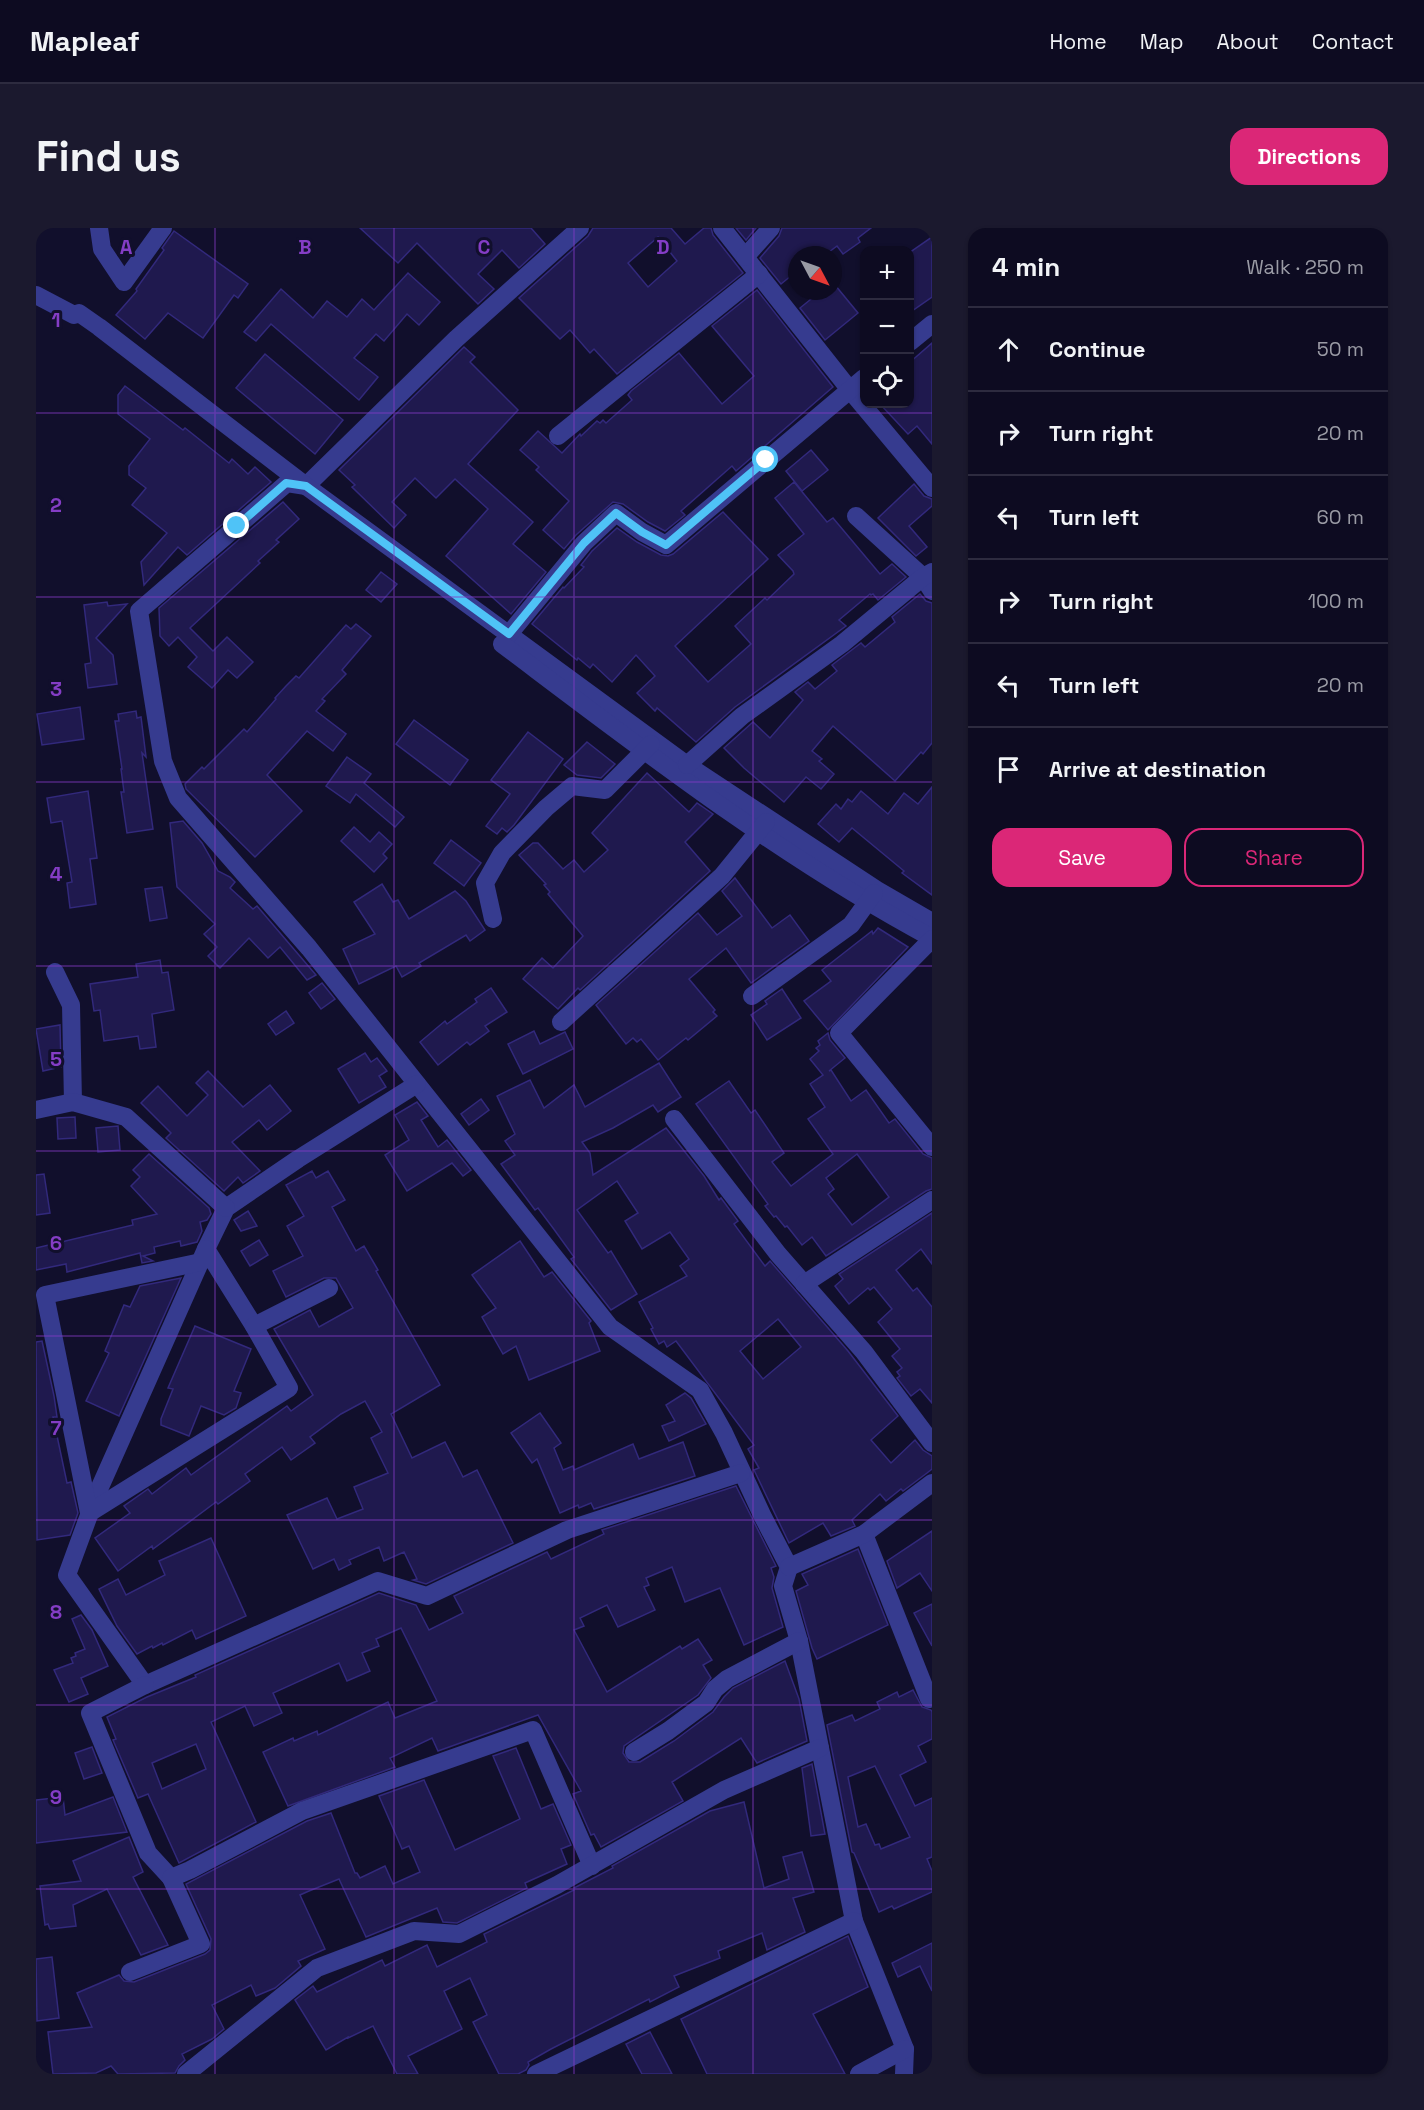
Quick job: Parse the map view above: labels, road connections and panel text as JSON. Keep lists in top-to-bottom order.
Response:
{
  "north": "bottom right",
  "page": {
    "header": "Mapleaf",
    "nav": [
      "Home",
      "Map",
      "About",
      "Contact"
    ],
    "buttons": [
      "Directions",
      ["Save", "Share"]
    ],
    "title": "Find us",
    "heading": ["4 min", "Walk · 250 m"],
    "map_buttons": ["+", "−"],
    "list": [
      ["Continue", "50 m"],
      ["Turn right", "20 m"],
      ["Turn left", "60 m"],
      ["Turn right", "100 m"],
      ["Turn left", "20 m"],
      "Arrive at destination"
    ]
  },
  "grid": {
    "columns": [
      "A",
      "B",
      "C",
      "D"
    ],
    "rows": [
      "1",
      "2",
      "3",
      "4",
      "5",
      "6",
      "7",
      "8",
      "9"
    ]
  }
}
